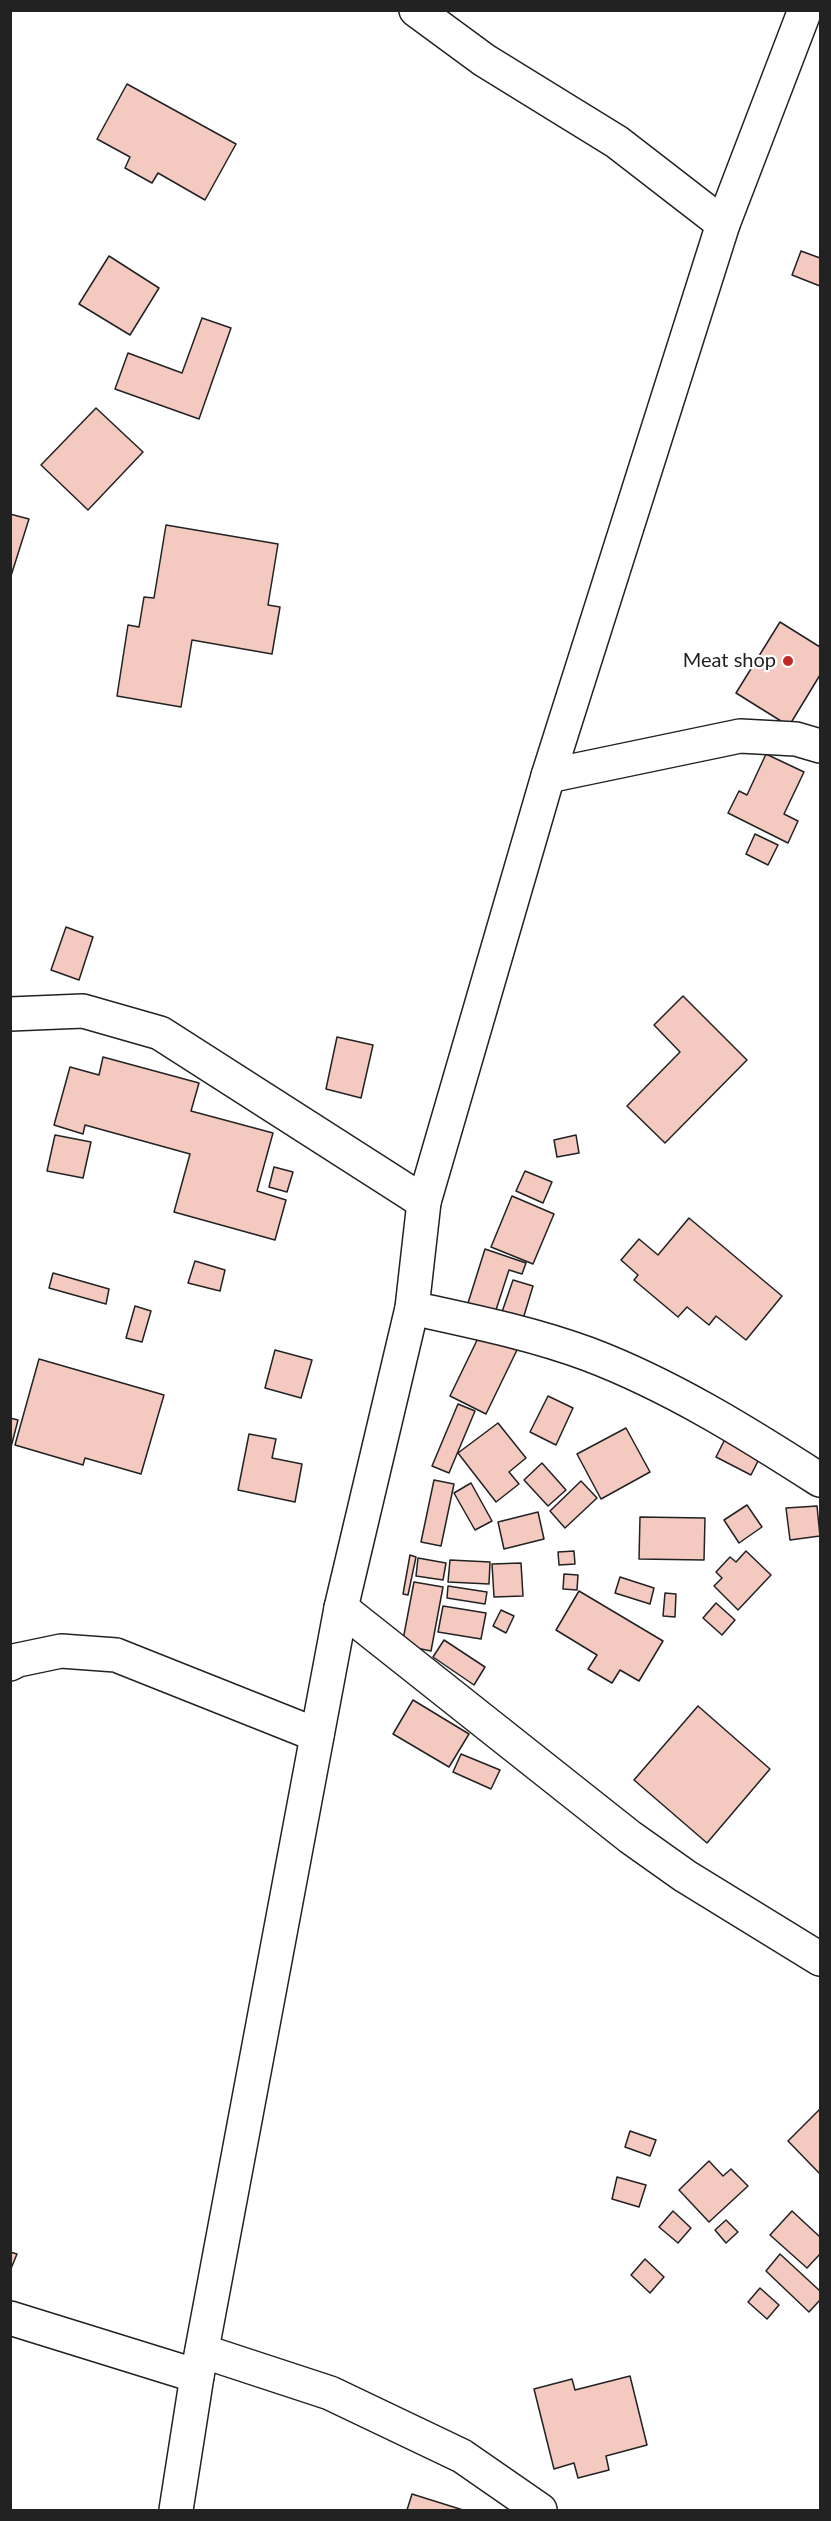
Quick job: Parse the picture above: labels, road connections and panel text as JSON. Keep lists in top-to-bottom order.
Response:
{
  "places": ["Meat shop"]
}
